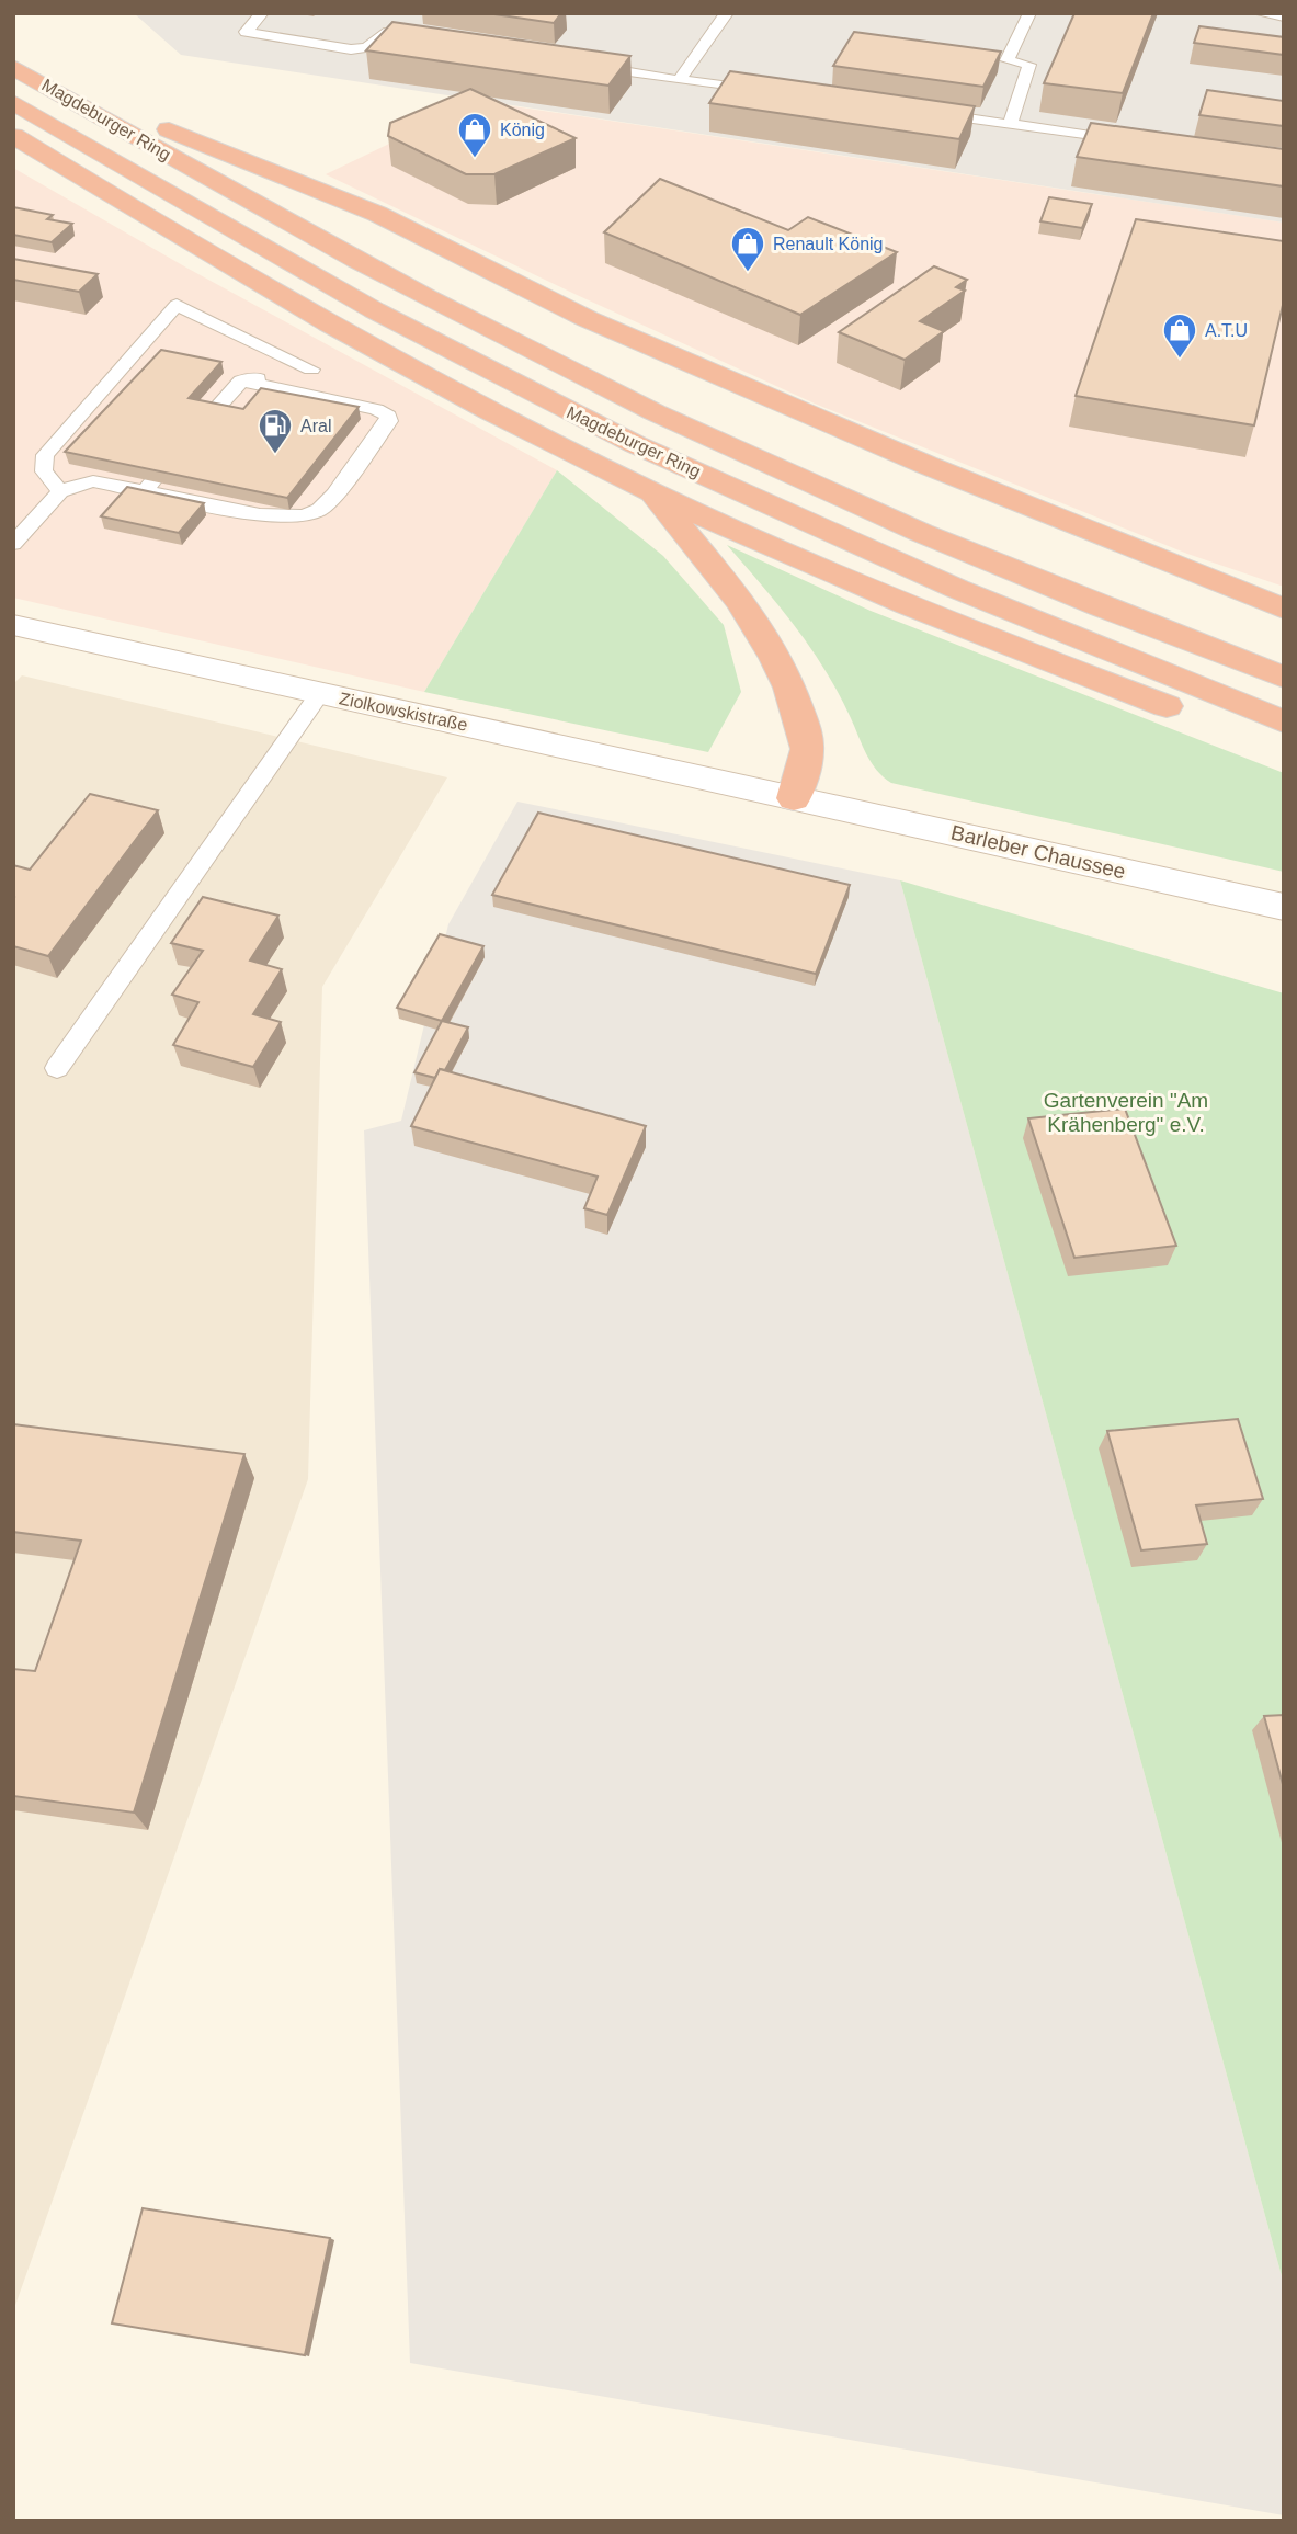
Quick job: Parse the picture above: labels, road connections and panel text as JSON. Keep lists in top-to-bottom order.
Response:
{
  "streets": {
    "highway": ["Magdeburger Ring"],
    "street": ["Ziolkowskistraße", "Barleber Chaussee"]
  },
  "crossings": [
    ["Ziolkowskistraße", "Barleber Chaussee"]
  ],
  "parks": ["Gartenverein \"Am Krähenberg\" e.V."],
  "places": {
    "shop": ["König", "Renault König", "A.T.U"],
    "fuel station": ["Aral"]
  }
}
